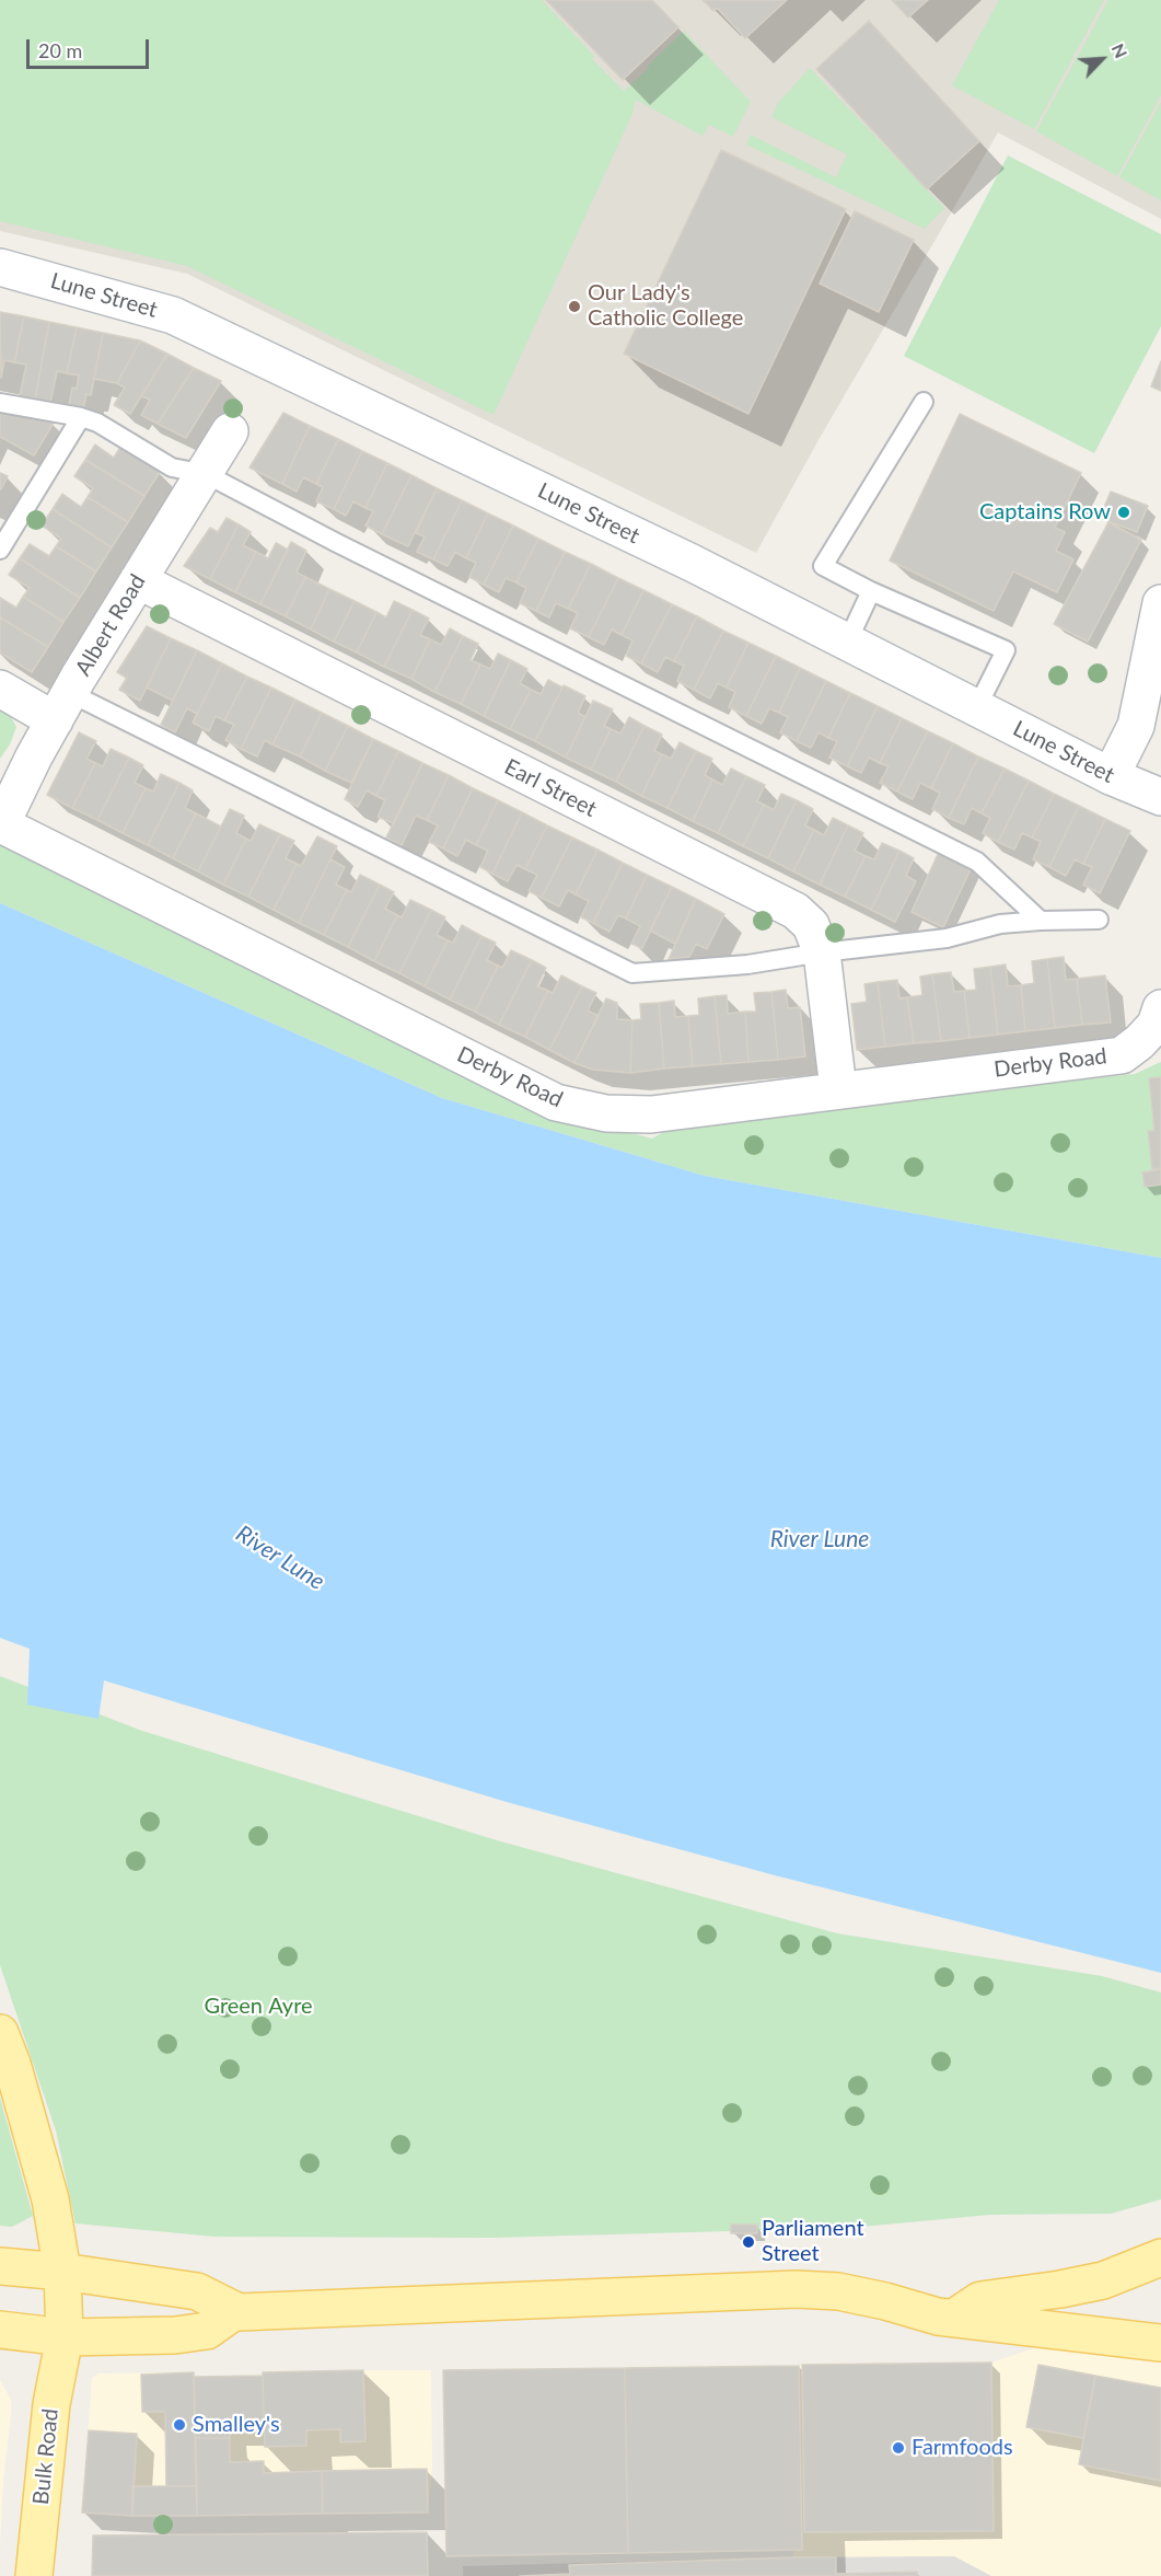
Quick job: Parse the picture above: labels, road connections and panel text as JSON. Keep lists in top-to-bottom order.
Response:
{
  "streets": {
    "main road": ["Bulk Road"],
    "street": [
      "Lune Street",
      "Albert Road",
      "Earl Street",
      "Derby Road"
    ]
  },
  "crossings": [
    ["Albert Road", "Earl Street"],
    ["Albert Road", "Derby Road"],
    ["Earl Street", "Derby Road"]
  ],
  "water": ["River Lune"],
  "parks": ["Green Ayre"],
  "places": [
    "Our Lady's Catholic College",
    "Captains Row",
    "Parliament Street",
    "Smalley's",
    "Farmfoods"
  ],
  "scale_bar": "20 m",
  "north": "top right"
}
